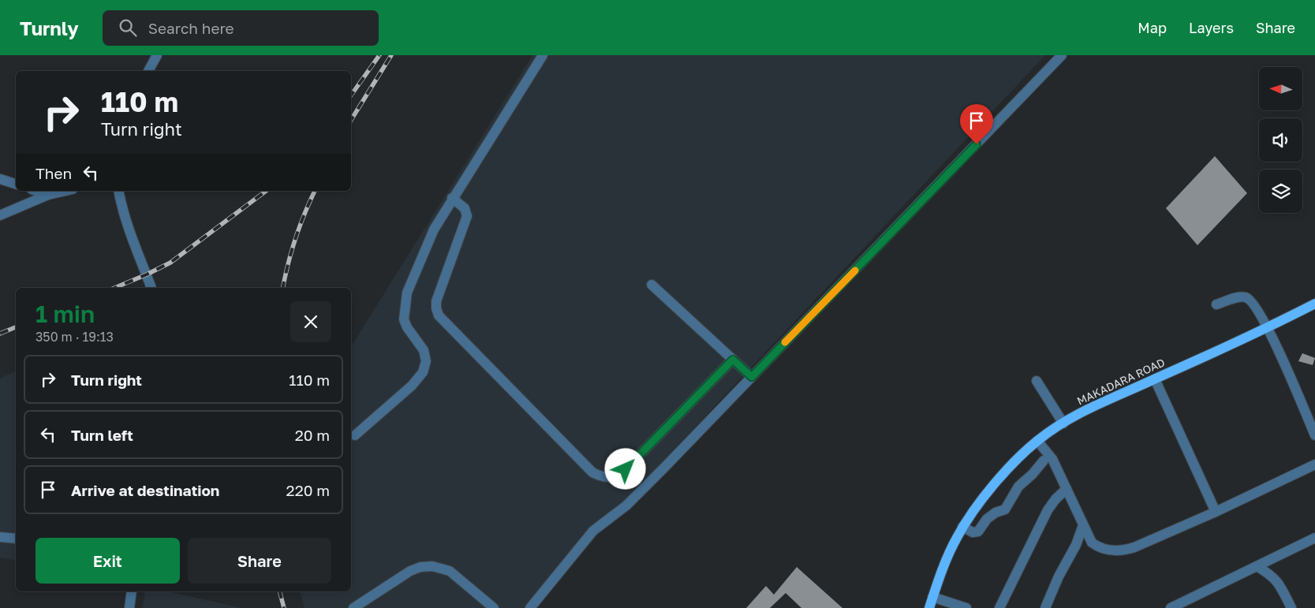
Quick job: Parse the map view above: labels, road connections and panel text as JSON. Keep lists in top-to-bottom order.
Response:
{
  "streets": {
    "main road": ["MAKADARA ROAD"]
  },
  "north": "left",
  "page": {
    "header": "Turnly",
    "search": "Search here",
    "nav": ["Map", "Layers", "Share"],
    "turn": ["110 m", "Turn right"],
    "then": "Then",
    "heading": ["1 min", "350 m · 19:13"],
    "list": [
      {
        "name": "Turn right",
        "value": "110 m"
      },
      {
        "name": "Turn left",
        "value": "20 m"
      },
      {
        "name": "Arrive at destination",
        "value": "220 m"
      }
    ],
    "buttons": ["Exit", "Share"]
  }
}
